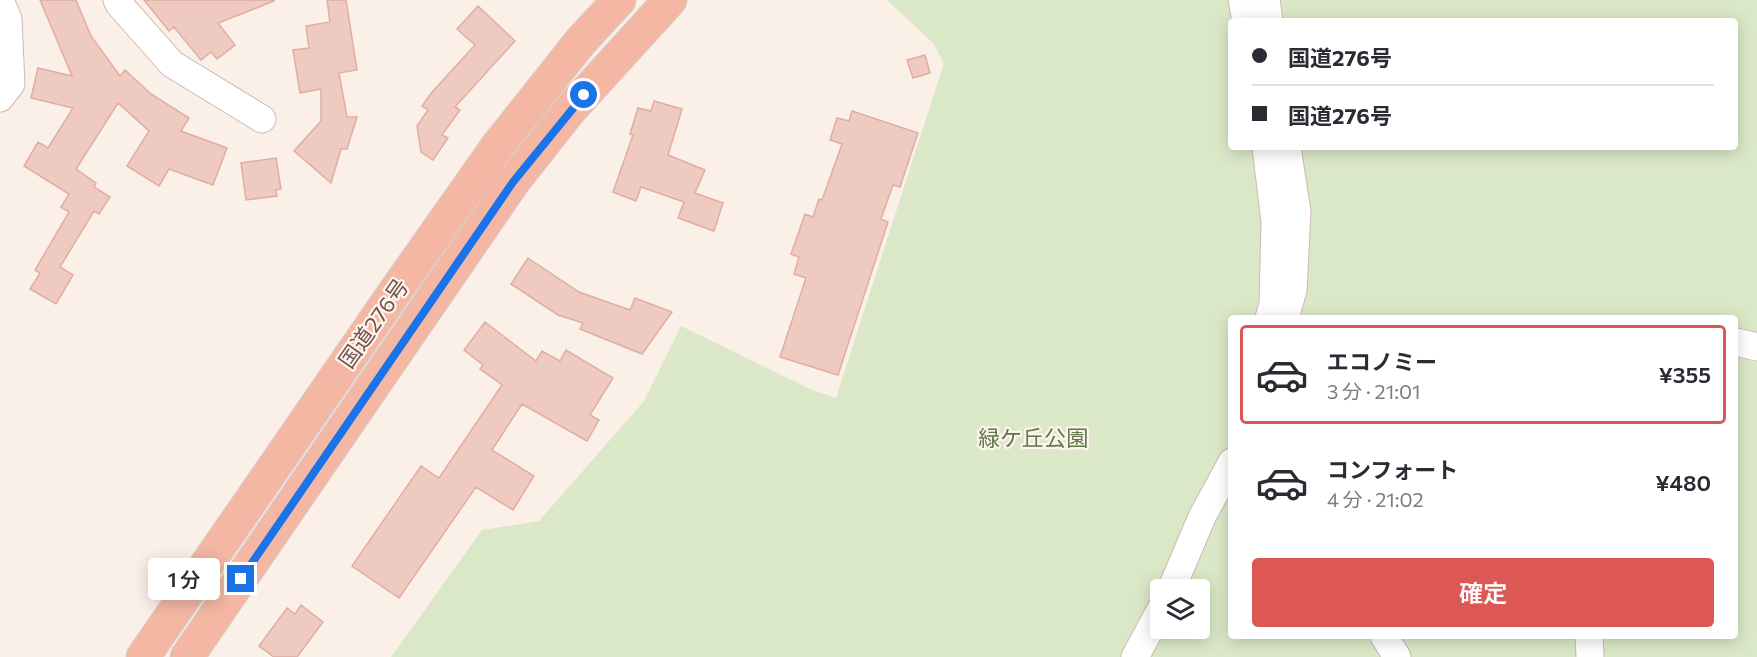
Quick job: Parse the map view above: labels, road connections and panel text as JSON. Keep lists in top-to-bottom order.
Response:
{
  "streets": {
    "highway": ["国道276号"]
  },
  "parks": ["緑ケ丘公園"],
  "page": {
    "banner": ["国道276号", "国道276号"],
    "list": [
      {
        "name": "エコノミー",
        "note": "3 分 · 21:01",
        "value": "¥355"
      },
      {
        "name": "コンフォート",
        "note": "4 分 · 21:02",
        "value": "¥480"
      }
    ],
    "buttons": "確定",
    "bubble": "1 分"
  }
}
